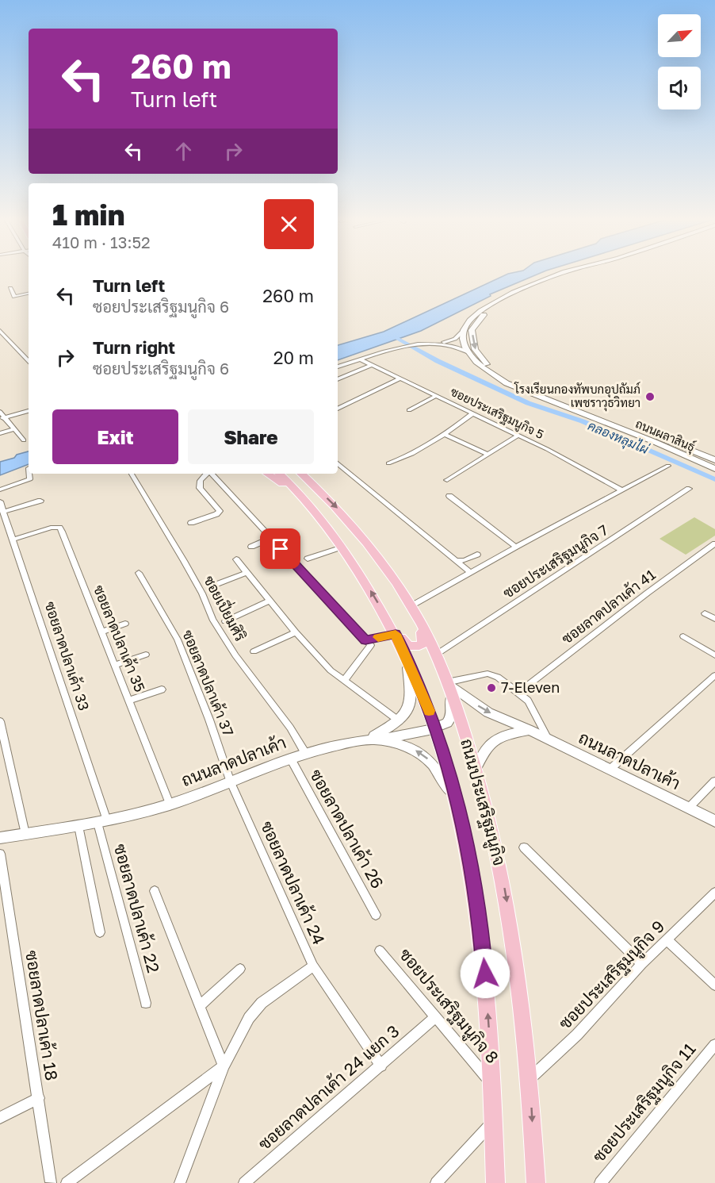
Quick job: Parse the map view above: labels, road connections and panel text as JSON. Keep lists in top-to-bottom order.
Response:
{
  "streets": {
    "main road": ["ถนนผลาสินธุ์", "ถนนลาดปลาเค้า", "ถนนประเสริฐมนูกิจ"],
    "street": [
      "ซอยประเสริฐมนูกิจ 5",
      "ซอยประเสริฐมนูกิจ 7",
      "ซอยลาดปลาเค้า 41",
      "ซอยเปี่ยมศิริ",
      "ซอยลาดปลาเค้า 35",
      "ซอยลาดปลาเค้า 33",
      "ซอยลาดปลาเค้า 37",
      "ซอยลาดปลาเค้า 26",
      "ซอยลาดปลาเค้า 24",
      "ซอยลาดปลาเค้า 22",
      "ซอยประเสริฐมนูกิจ 9",
      "ซอยประเสริฐมนูกิจ 8",
      "ซอยลาดปลาเค้า 18",
      "ซอยลาดปลาเค้า 24 แยก 3",
      "ซอยประเสริฐมนูกิจ 11"
    ]
  },
  "crossings": [
    ["ซอยประเสริฐมนูกิจ 7", "ถนนประเสริฐมนูกิจ"],
    ["ซอยเปี่ยมศิริ", "ถนนลาดปลาเค้า"],
    ["ซอยลาดปลาเค้า 35", "ซอยลาดปลาเค้า 33"],
    ["ซอยลาดปลาเค้า 35", "ถนนลาดปลาเค้า"],
    ["ซอยลาดปลาเค้า 33", "ถนนลาดปลาเค้า"],
    ["ซอยลาดปลาเค้า 33", "ซอยลาดปลาเค้า 22"],
    ["ซอยลาดปลาเค้า 37", "ถนนลาดปลาเค้า"],
    ["ซอยลาดปลาเค้า 37", "ซอยลาดปลาเค้า 24"],
    ["ถนนลาดปลาเค้า", "ถนนประเสริฐมนูกิจ"],
    ["ถนนลาดปลาเค้า", "ซอยลาดปลาเค้า 26"],
    ["ถนนลาดปลาเค้า", "ซอยลาดปลาเค้า 24"],
    ["ถนนลาดปลาเค้า", "ซอยลาดปลาเค้า 22"],
    ["ถนนประเสริฐมนูกิจ", "ซอยประเสริฐมนูกิจ 9"],
    ["ถนนประเสริฐมนูกิจ", "ซอยประเสริฐมนูกิจ 8"],
    ["ซอยประเสริฐมนูกิจ 8", "ซอยลาดปลาเค้า 24 แยก 3"]
  ],
  "water": ["คลองหลุมไผ่"],
  "places": ["โรงเรียนกองทัพบกอุปถัมภ์ เพชราวุธวิทยา", "7-Eleven"],
  "north": "top right",
  "page": {
    "turn": ["260 m", "Turn left"],
    "heading": ["1 min", "410 m · 13:52"],
    "list": [
      {
        "name": "Turn left",
        "note": "ซอยประเสริฐมนูกิจ 6",
        "value": "260 m"
      },
      {
        "name": "Turn right",
        "note": "ซอยประเสริฐมนูกิจ 6",
        "value": "20 m"
      }
    ],
    "buttons": ["Exit", "Share"]
  }
}
